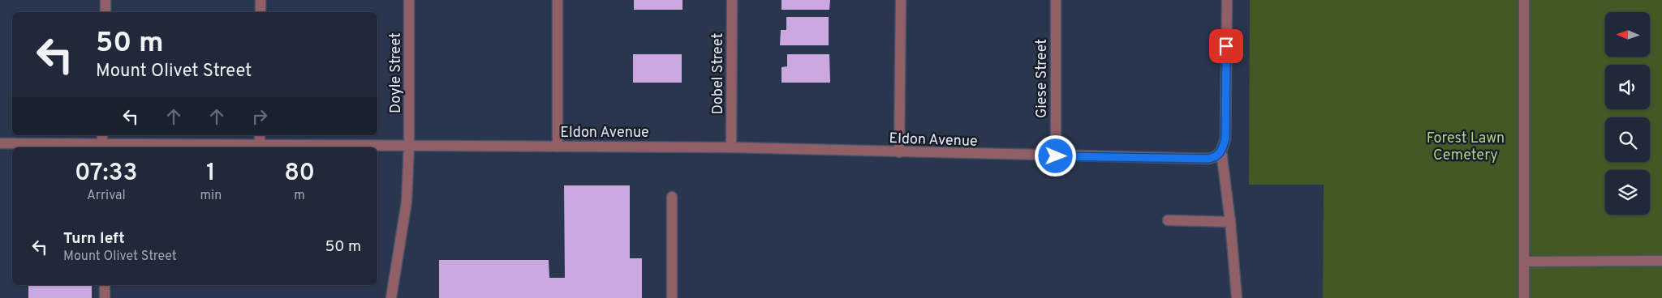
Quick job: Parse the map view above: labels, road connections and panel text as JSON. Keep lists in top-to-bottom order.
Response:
{
  "streets": {
    "street": [
      "Doyle Street",
      "Dobel Street",
      "Giese Street",
      "Eldon Avenue"
    ]
  },
  "crossings": [
    ["Doyle Street", "Eldon Avenue"],
    ["Dobel Street", "Eldon Avenue"],
    ["Giese Street", "Eldon Avenue"]
  ],
  "parks": ["Forest Lawn Cemetery"],
  "north": "left",
  "page": {
    "turn": ["50 m", "Mount Olivet Street"],
    "eta": [
      "07:33",
      "Arrival",
      "1",
      "min",
      "80",
      "m"
    ],
    "list": [
      {
        "name": "Turn left",
        "note": "Mount Olivet Street",
        "value": "50 m"
      }
    ]
  }
}
